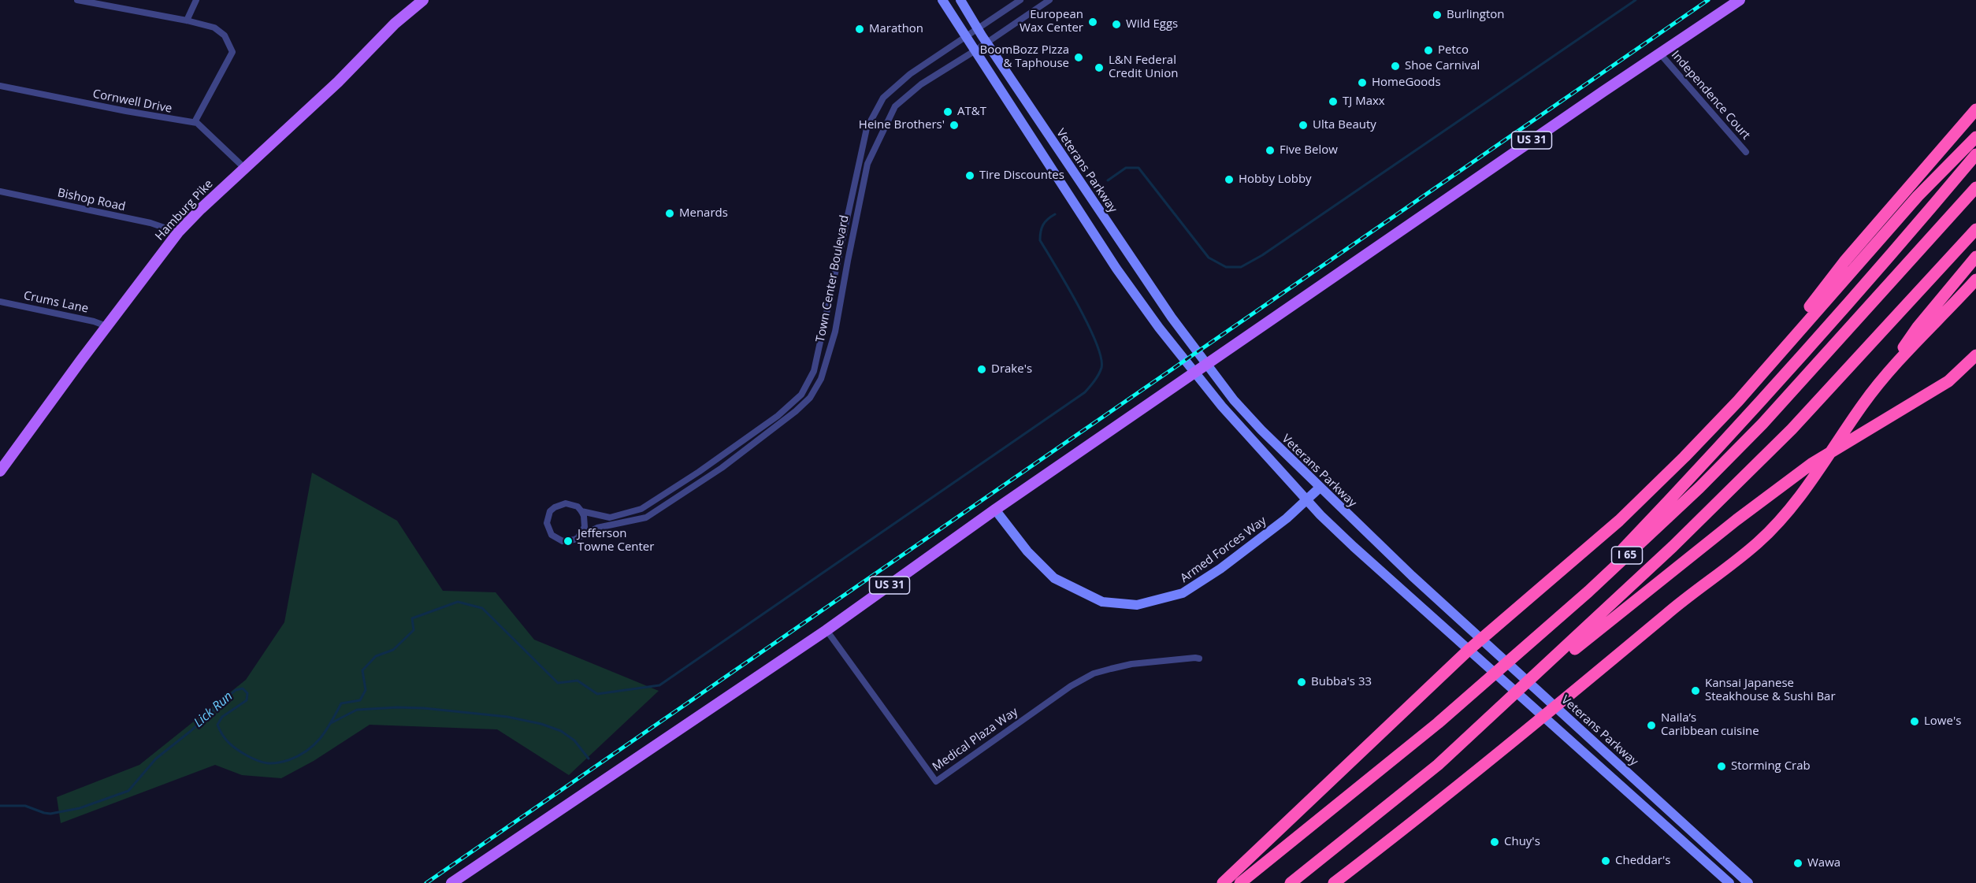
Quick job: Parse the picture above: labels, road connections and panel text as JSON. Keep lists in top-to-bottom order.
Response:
{
  "streets": {
    "highway": ["I 65"],
    "main road": [
      "US 31",
      "Veterans Parkway",
      "Hamburg Pike",
      "Armed Forces Way"
    ],
    "street": [
      "Independence Court",
      "Cornwell Drive",
      "Bishop Road",
      "Town Center Boulevard",
      "Crums Lane",
      "Medical Plaza Way"
    ]
  },
  "crossings": [
    ["Independence Court", "US 31"],
    ["US 31", "Armed Forces Way"],
    ["US 31", "Medical Plaza Way"],
    ["Veterans Parkway", "Town Center Boulevard"],
    ["Veterans Parkway", "Armed Forces Way"],
    ["Bishop Road", "Hamburg Pike"],
    ["Hamburg Pike", "Crums Lane"]
  ],
  "water": ["Lick Run"],
  "places": [
    "Burlington",
    "European Wax Center",
    "Wild Eggs",
    "Marathon",
    "Petco",
    "BoomBozz Pizza & Taphouse",
    "Shoe Carnival",
    "L&N Federal Credit Union",
    "HomeGoods",
    "TJ Maxx",
    "AT&T",
    "Heine Brothers'",
    "Ulta Beauty",
    "Five Below",
    "Tire Discountes",
    "Hobby Lobby",
    "Menards",
    "Drake's",
    "Jefferson Towne Center",
    "Bubba's 33",
    "Kansai Japanese Steakhouse & Sushi Bar",
    "Lowe's",
    "Naila’s Caribbean cuisine",
    "Storming Crab",
    "Chuy's",
    "Cheddar's",
    "Wawa"
  ]
}
